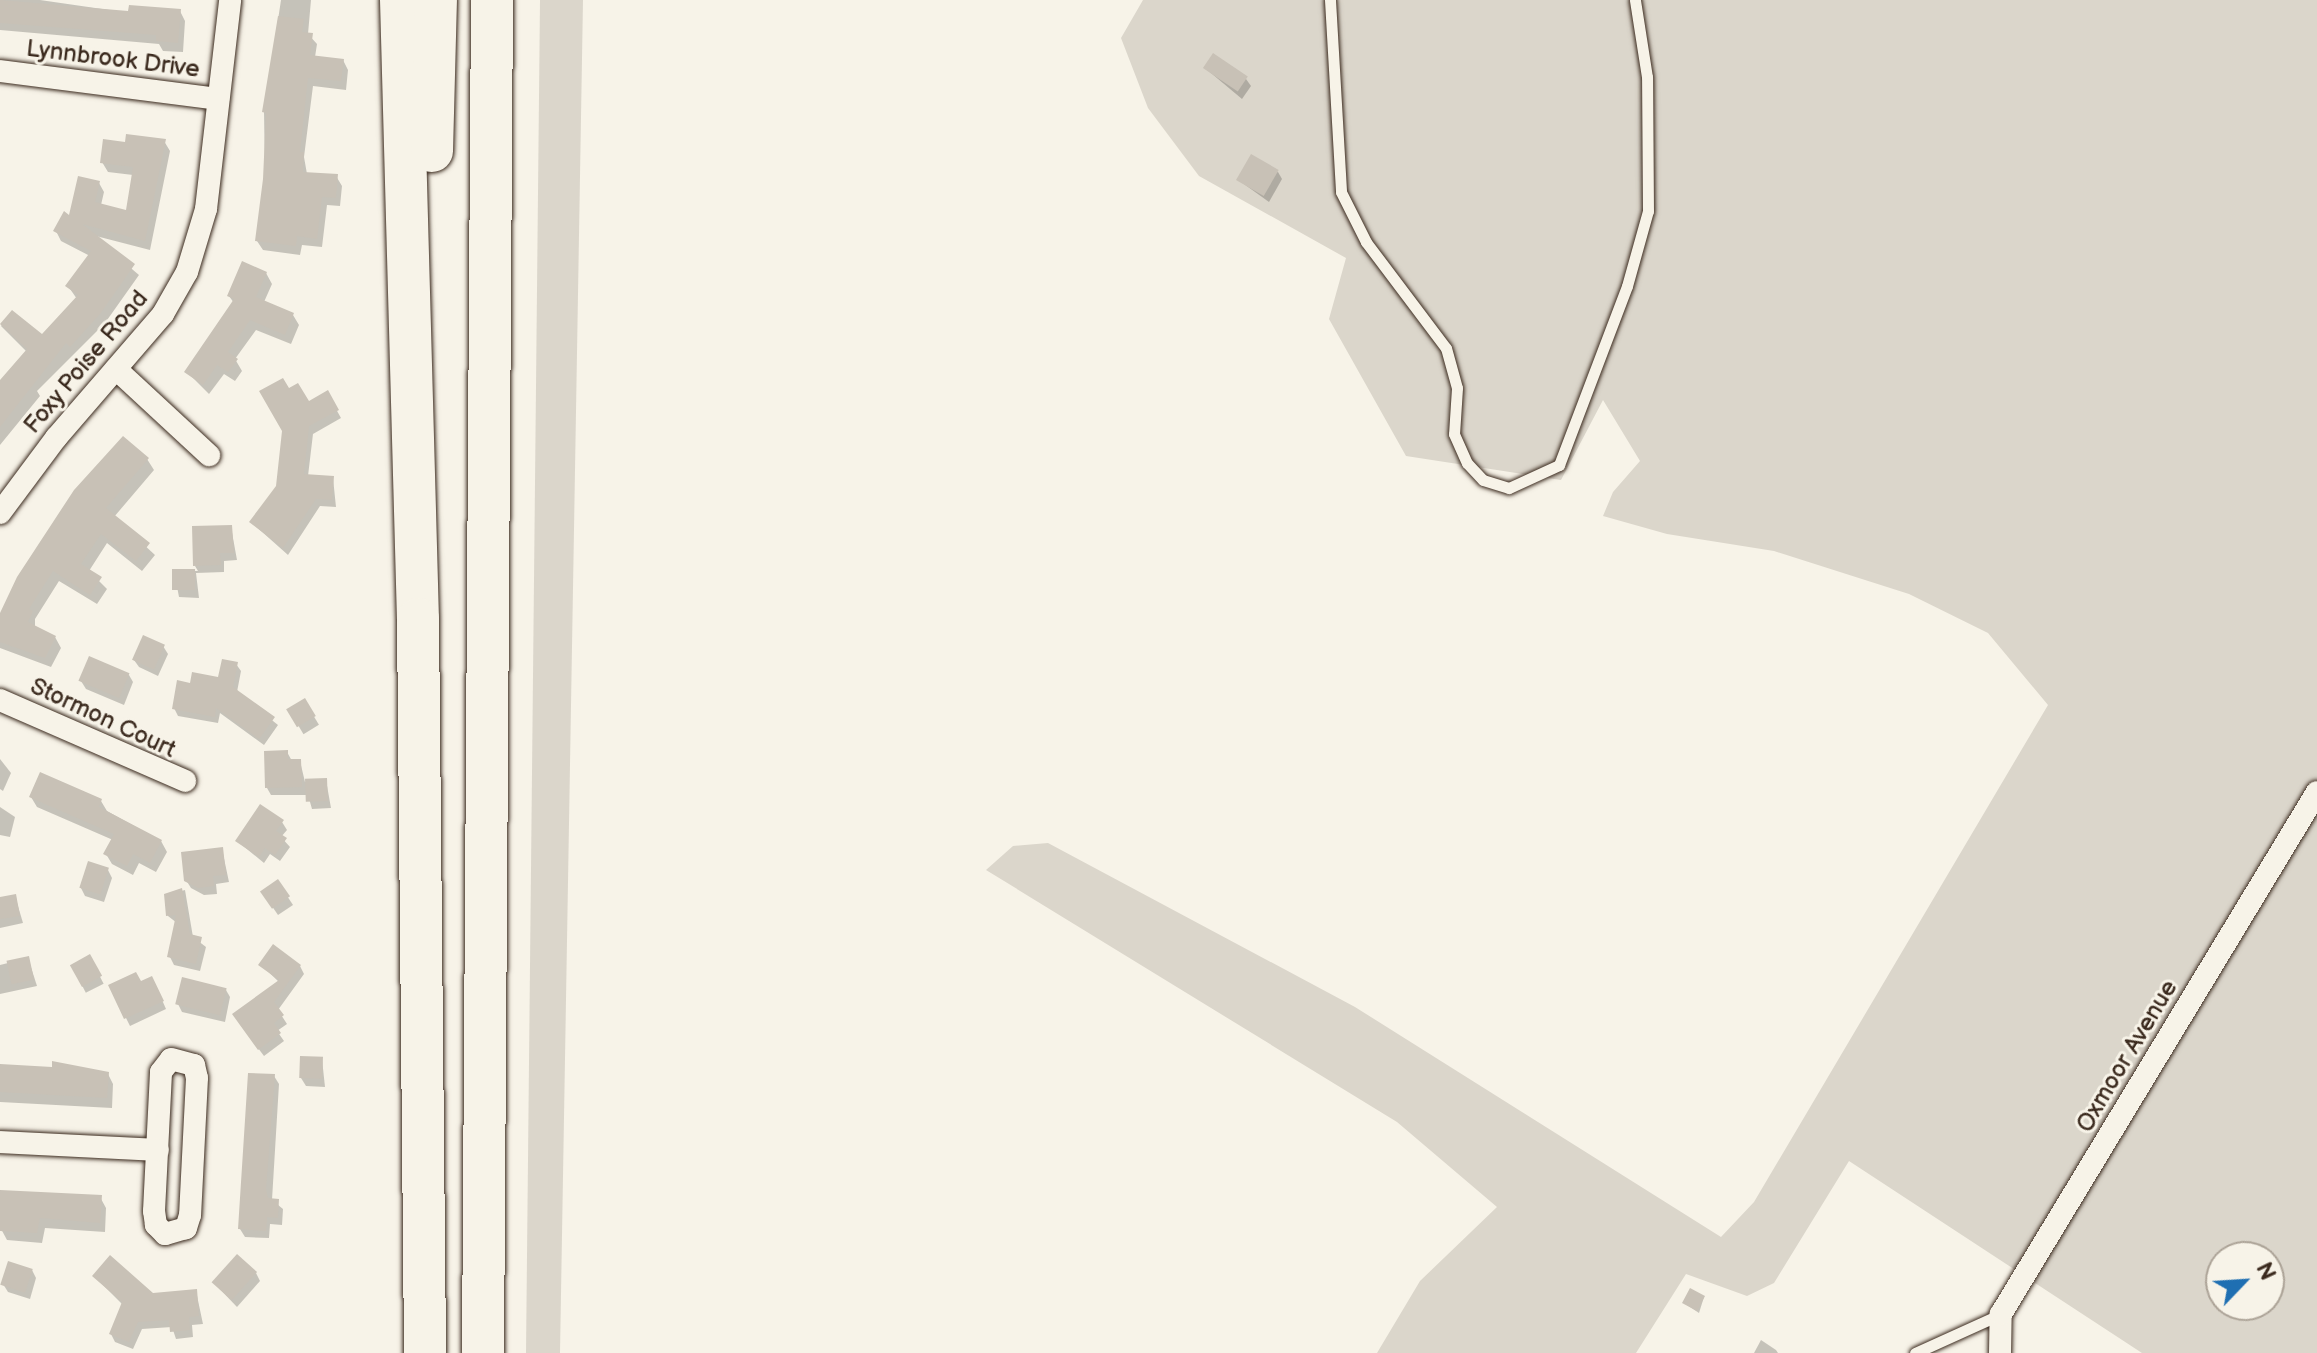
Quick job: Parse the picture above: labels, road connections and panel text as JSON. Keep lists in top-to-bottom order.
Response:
{
  "streets": {
    "street": [
      "Lynnbrook Drive",
      "Foxy Poise Road",
      "Stormon Court",
      "Oxmoor Avenue"
    ]
  },
  "crossings": [
    ["Lynnbrook Drive", "Foxy Poise Road"]
  ],
  "north": "top right"
}
